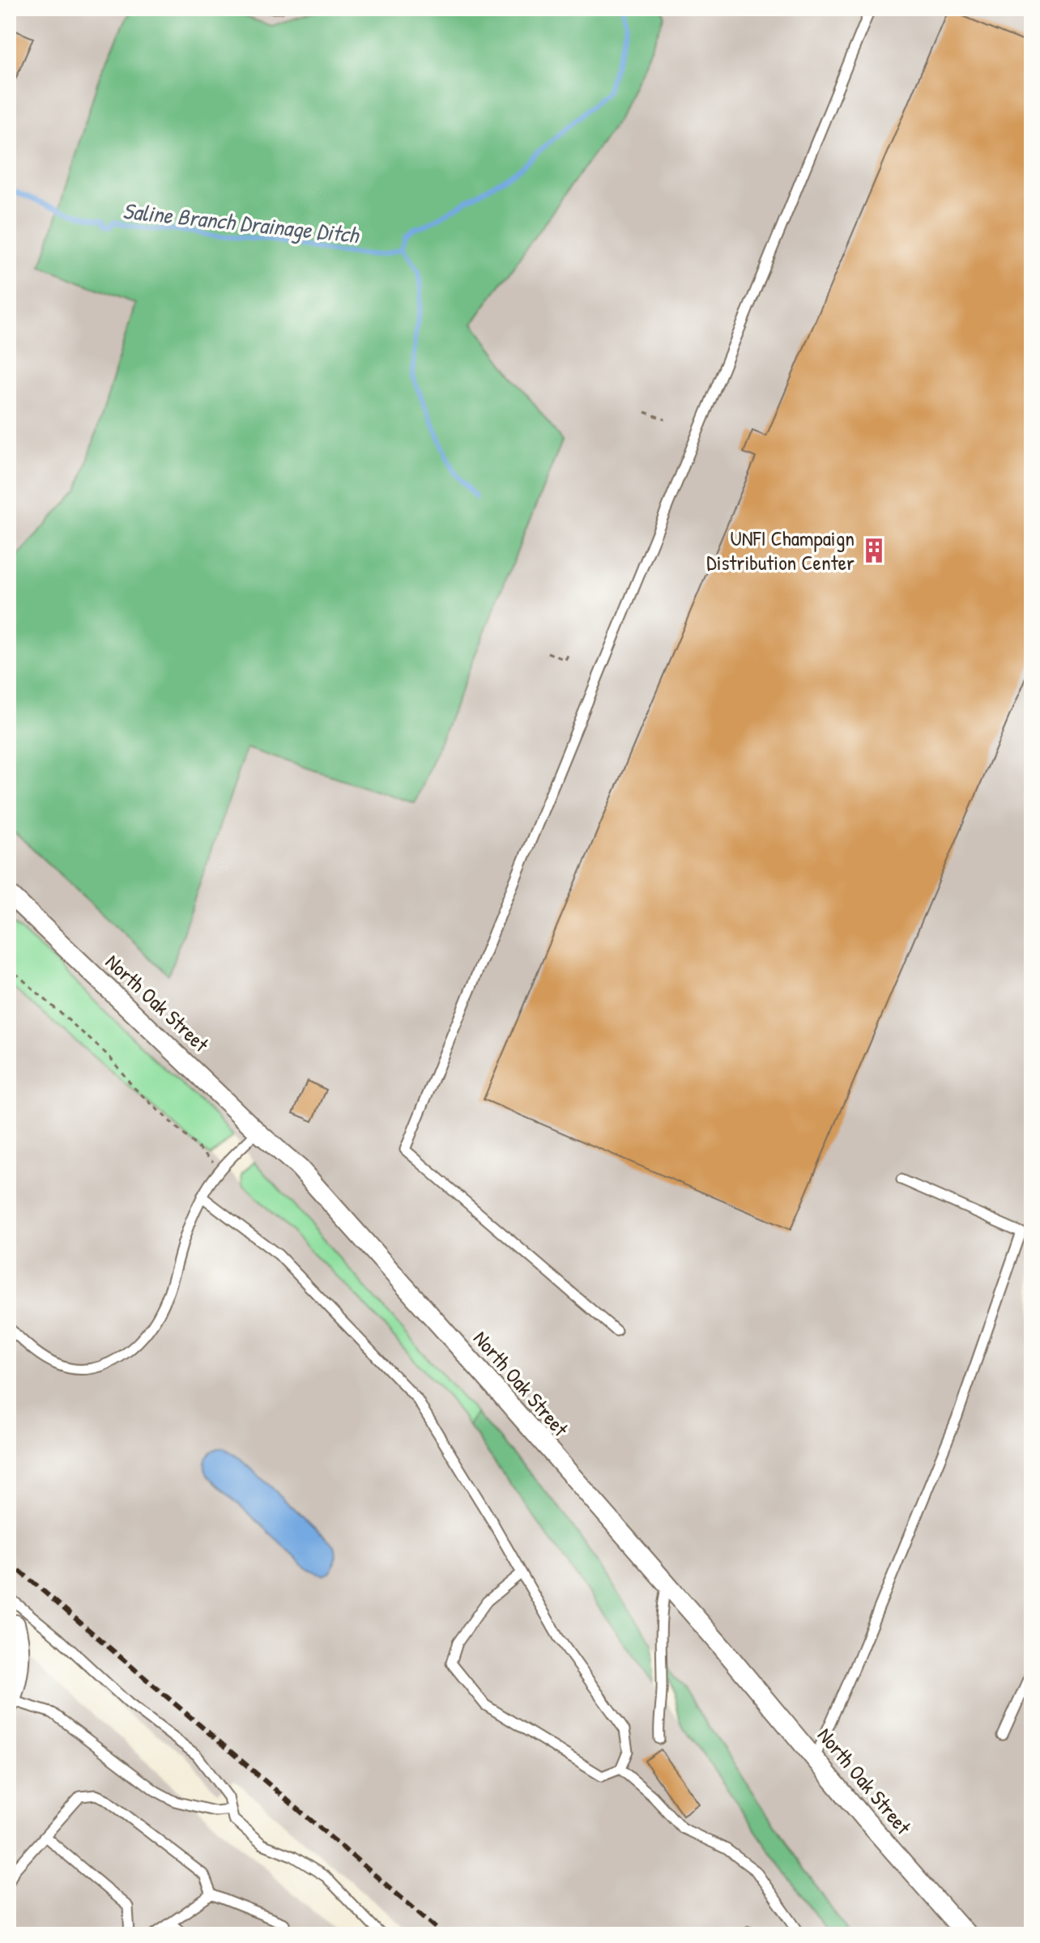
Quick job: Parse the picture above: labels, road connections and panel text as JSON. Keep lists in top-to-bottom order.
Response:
{
  "streets": {
    "street": ["North Oak Street"]
  },
  "water": ["Saline Branch Drainage Ditch"],
  "places": {
    "building": ["UNFI Champaign Distribution Center"]
  }
}
